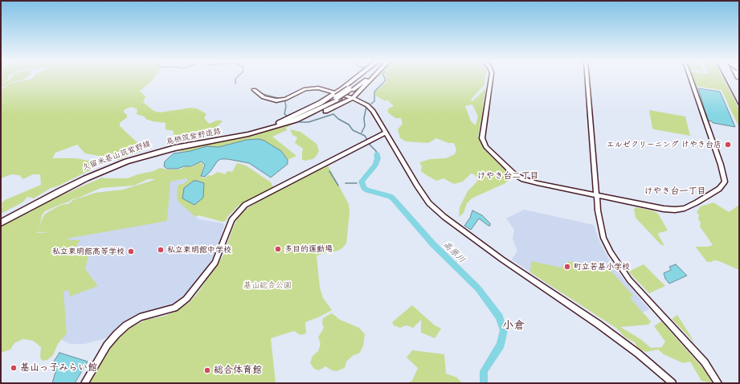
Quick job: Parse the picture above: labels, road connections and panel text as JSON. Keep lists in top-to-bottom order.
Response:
{
  "streets": {
    "main road": ["鳥栖筑紫野道路", "久留米基山筑紫野線"]
  },
  "crossings": [
    ["鳥栖筑紫野道路", "久留米基山筑紫野線"]
  ],
  "districts": ["けやき台二丁目", "けやき台一丁目", "小倉"],
  "water": ["高原川"],
  "parks": ["基山総合公園"],
  "places": [
    "エルゼクリーニング けやき台店",
    "多目的運動場",
    "私立東明館中学校",
    "私立東明館高等学校",
    "町立若基小学校",
    "基山っ子みらい館",
    "総合体育館"
  ]
}
